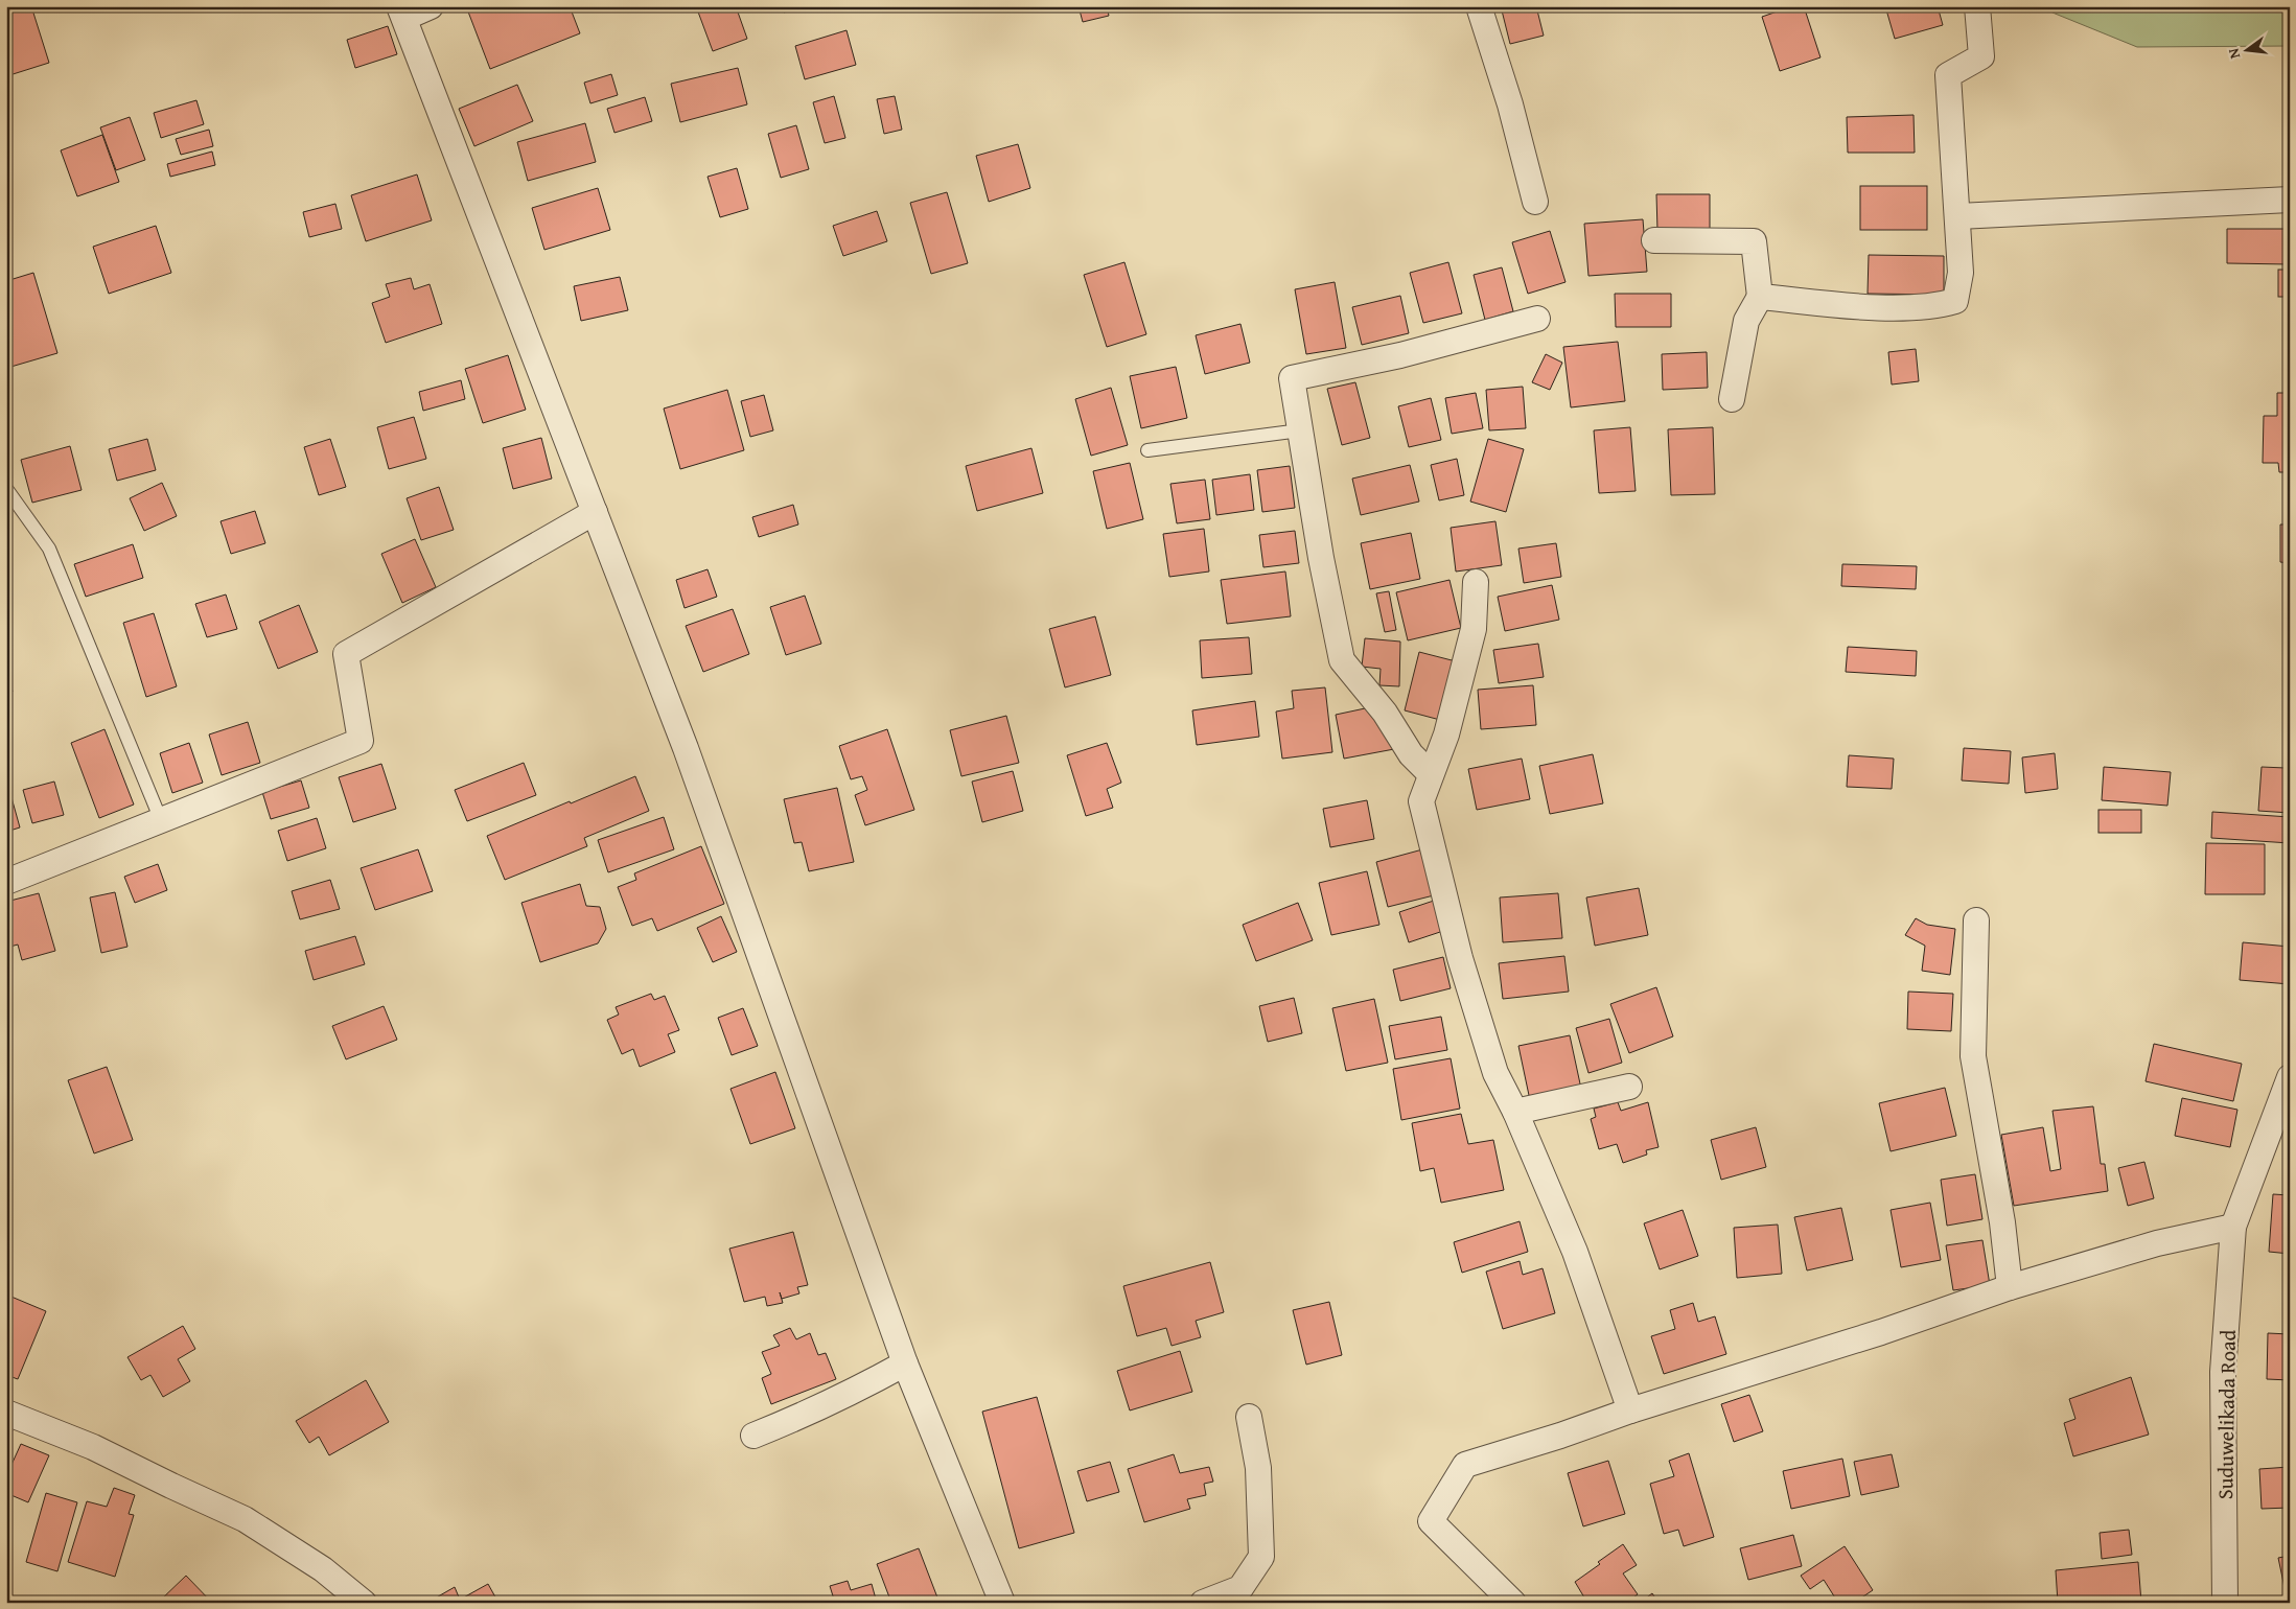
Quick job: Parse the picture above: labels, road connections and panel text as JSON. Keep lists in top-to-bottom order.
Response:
{
  "streets": {
    "street": ["Suduwelikada Road"]
  },
  "north": "left"
}
